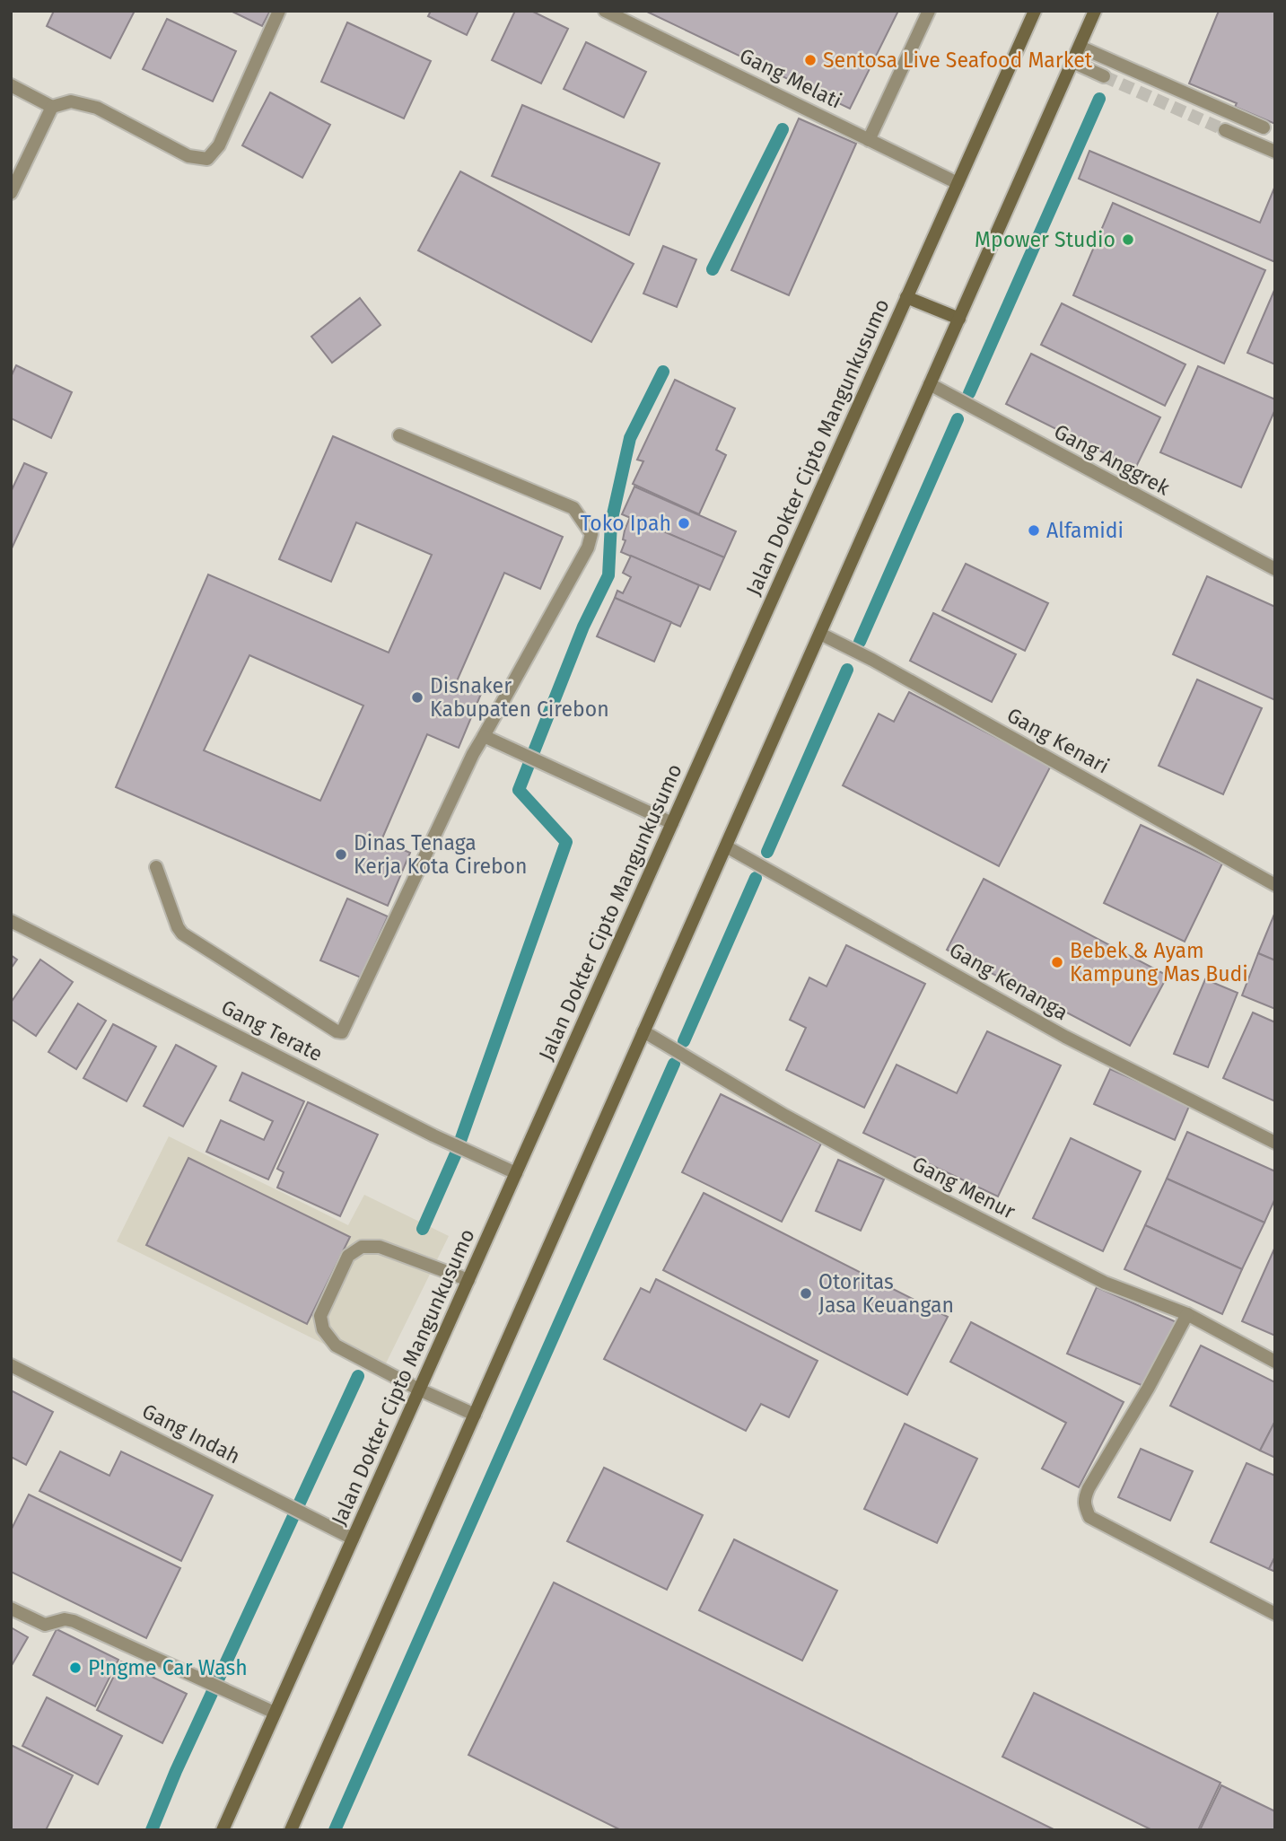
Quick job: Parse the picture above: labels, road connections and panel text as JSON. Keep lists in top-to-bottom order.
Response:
{
  "streets": {
    "main road": ["Jalan Dokter Cipto Mangunkusumo"],
    "street": [
      "Gang Melati",
      "Gang Anggrek",
      "Gang Kenari",
      "Gang Kenanga",
      "Gang Terate",
      "Gang Menur",
      "Gang Indah"
    ]
  },
  "crossings": [
    ["Gang Melati", "Jalan Dokter Cipto Mangunkusumo"],
    ["Jalan Dokter Cipto Mangunkusumo", "Gang Terate"],
    ["Jalan Dokter Cipto Mangunkusumo", "Gang Indah"]
  ],
  "places": [
    "Sentosa Live Seafood Market",
    "Mpower Studio",
    "Toko Ipah",
    "Alfamidi",
    "Disnaker Kabupaten Cirebon",
    "Dinas Tenaga Kerja Kota Cirebon",
    "Bebek & Ayam Kampung Mas Budi",
    "Otoritas Jasa Keuangan",
    "P!ngme Car Wash"
  ]
}
